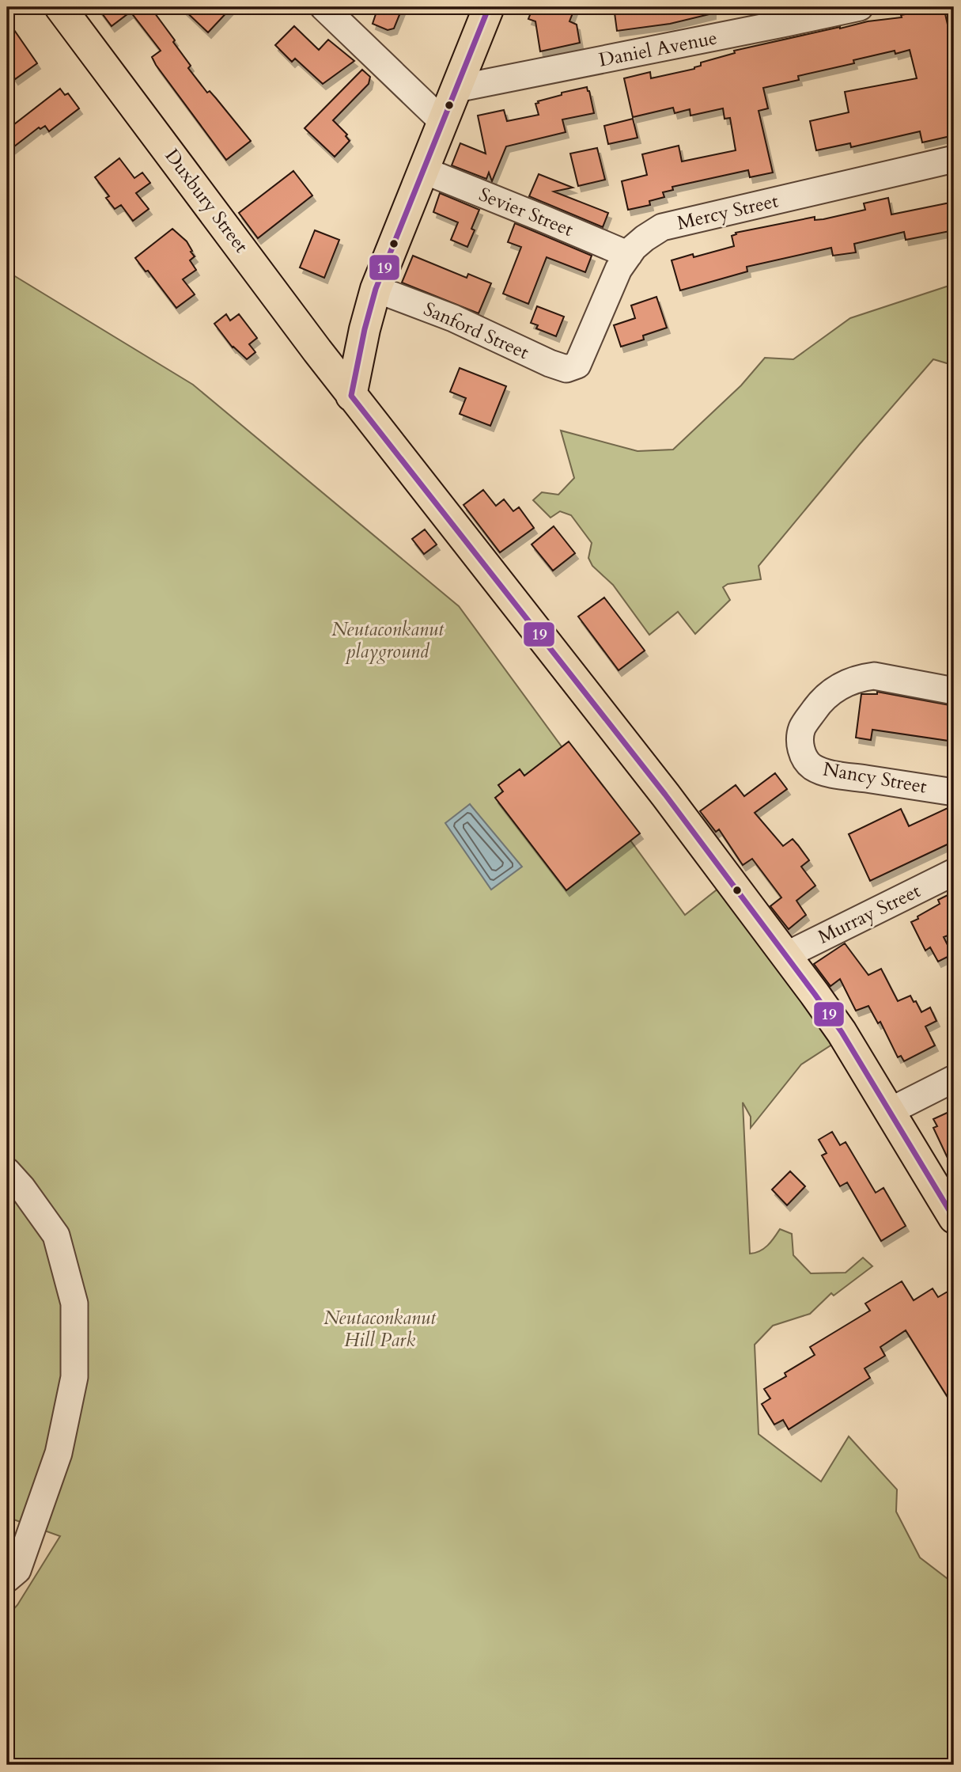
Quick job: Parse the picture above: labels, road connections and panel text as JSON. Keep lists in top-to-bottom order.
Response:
{
  "streets": {
    "main road": ["Duxbury Street"],
    "street": [
      "Daniel Avenue",
      "Sevier Street",
      "Mercy Street",
      "Sanford Street",
      "Nancy Street",
      "Murray Street"
    ]
  },
  "crossings": [
    ["Duxbury Street", "Murray Street"],
    ["Sevier Street", "Mercy Street"],
    ["Mercy Street", "Sanford Street"]
  ],
  "parks": ["Neutaconkanut playground", "Neutaconkanut Hill Park"],
  "lines": ["transit line 19"]
}
